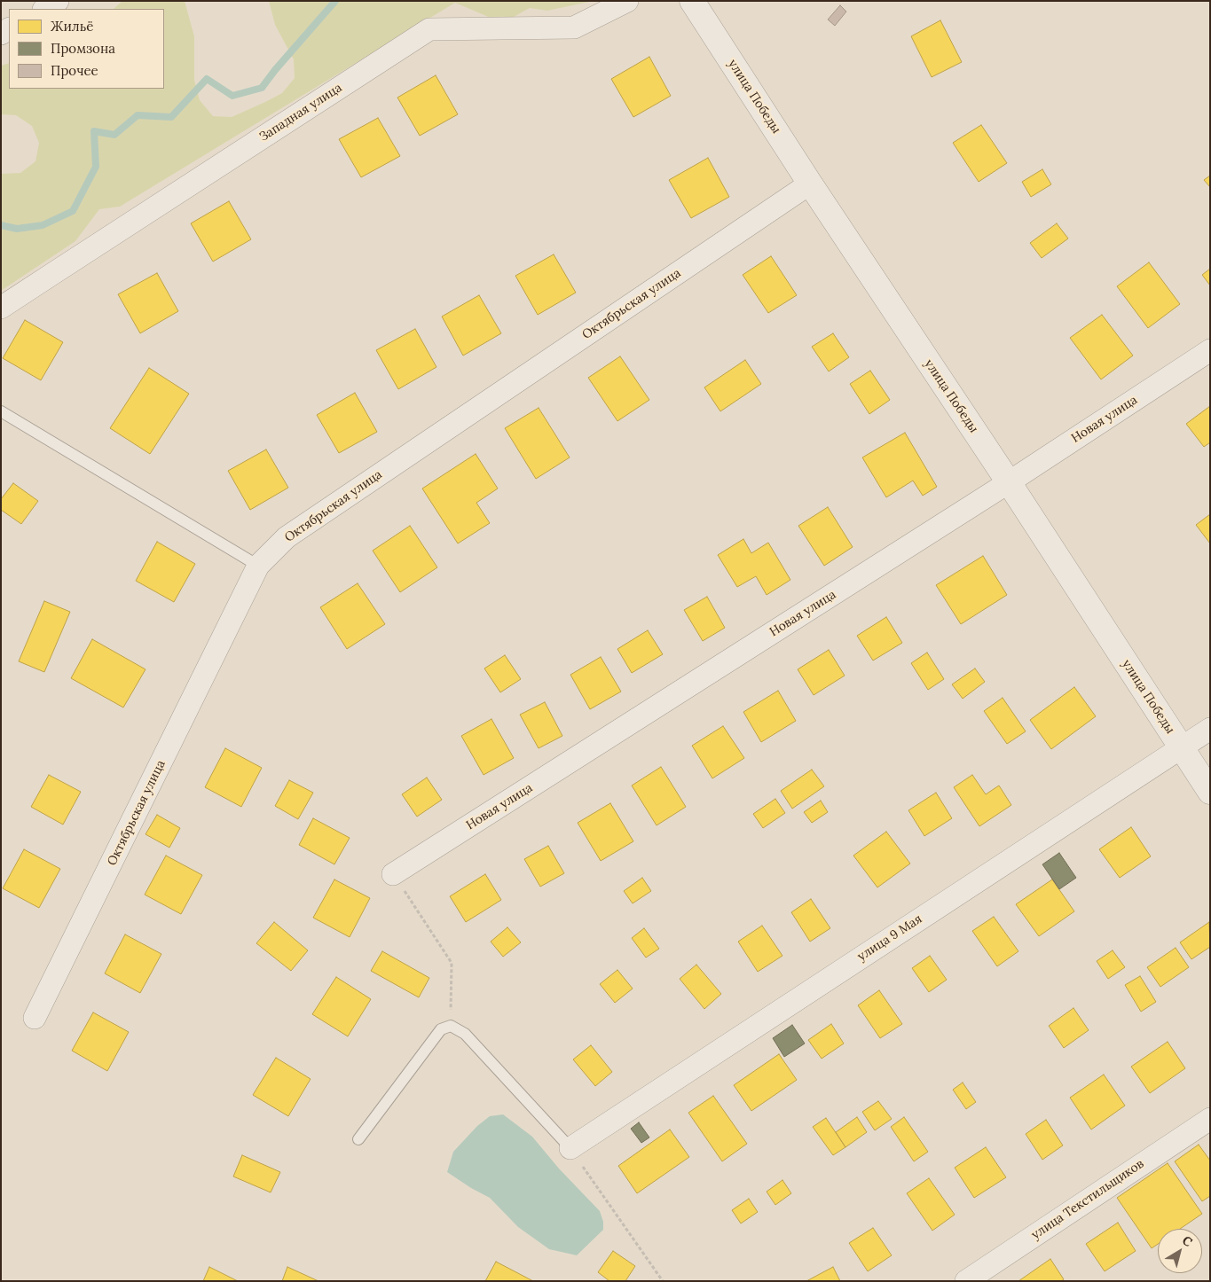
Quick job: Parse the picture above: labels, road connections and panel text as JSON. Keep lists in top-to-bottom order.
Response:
{
  "streets": {
    "street": [
      "улица Победы",
      "Западная улица",
      "Октябрьская улица",
      "Новая улица",
      "улица 9 Мая",
      "улица Текстильщиков"
    ]
  },
  "crossings": [
    ["улица Победы", "Октябрьская улица"],
    ["улица Победы", "Новая улица"],
    ["улица Победы", "улица 9 Мая"]
  ],
  "legend": ["Жильё", "Промзона", "Прочее"],
  "north": "top right"
}
